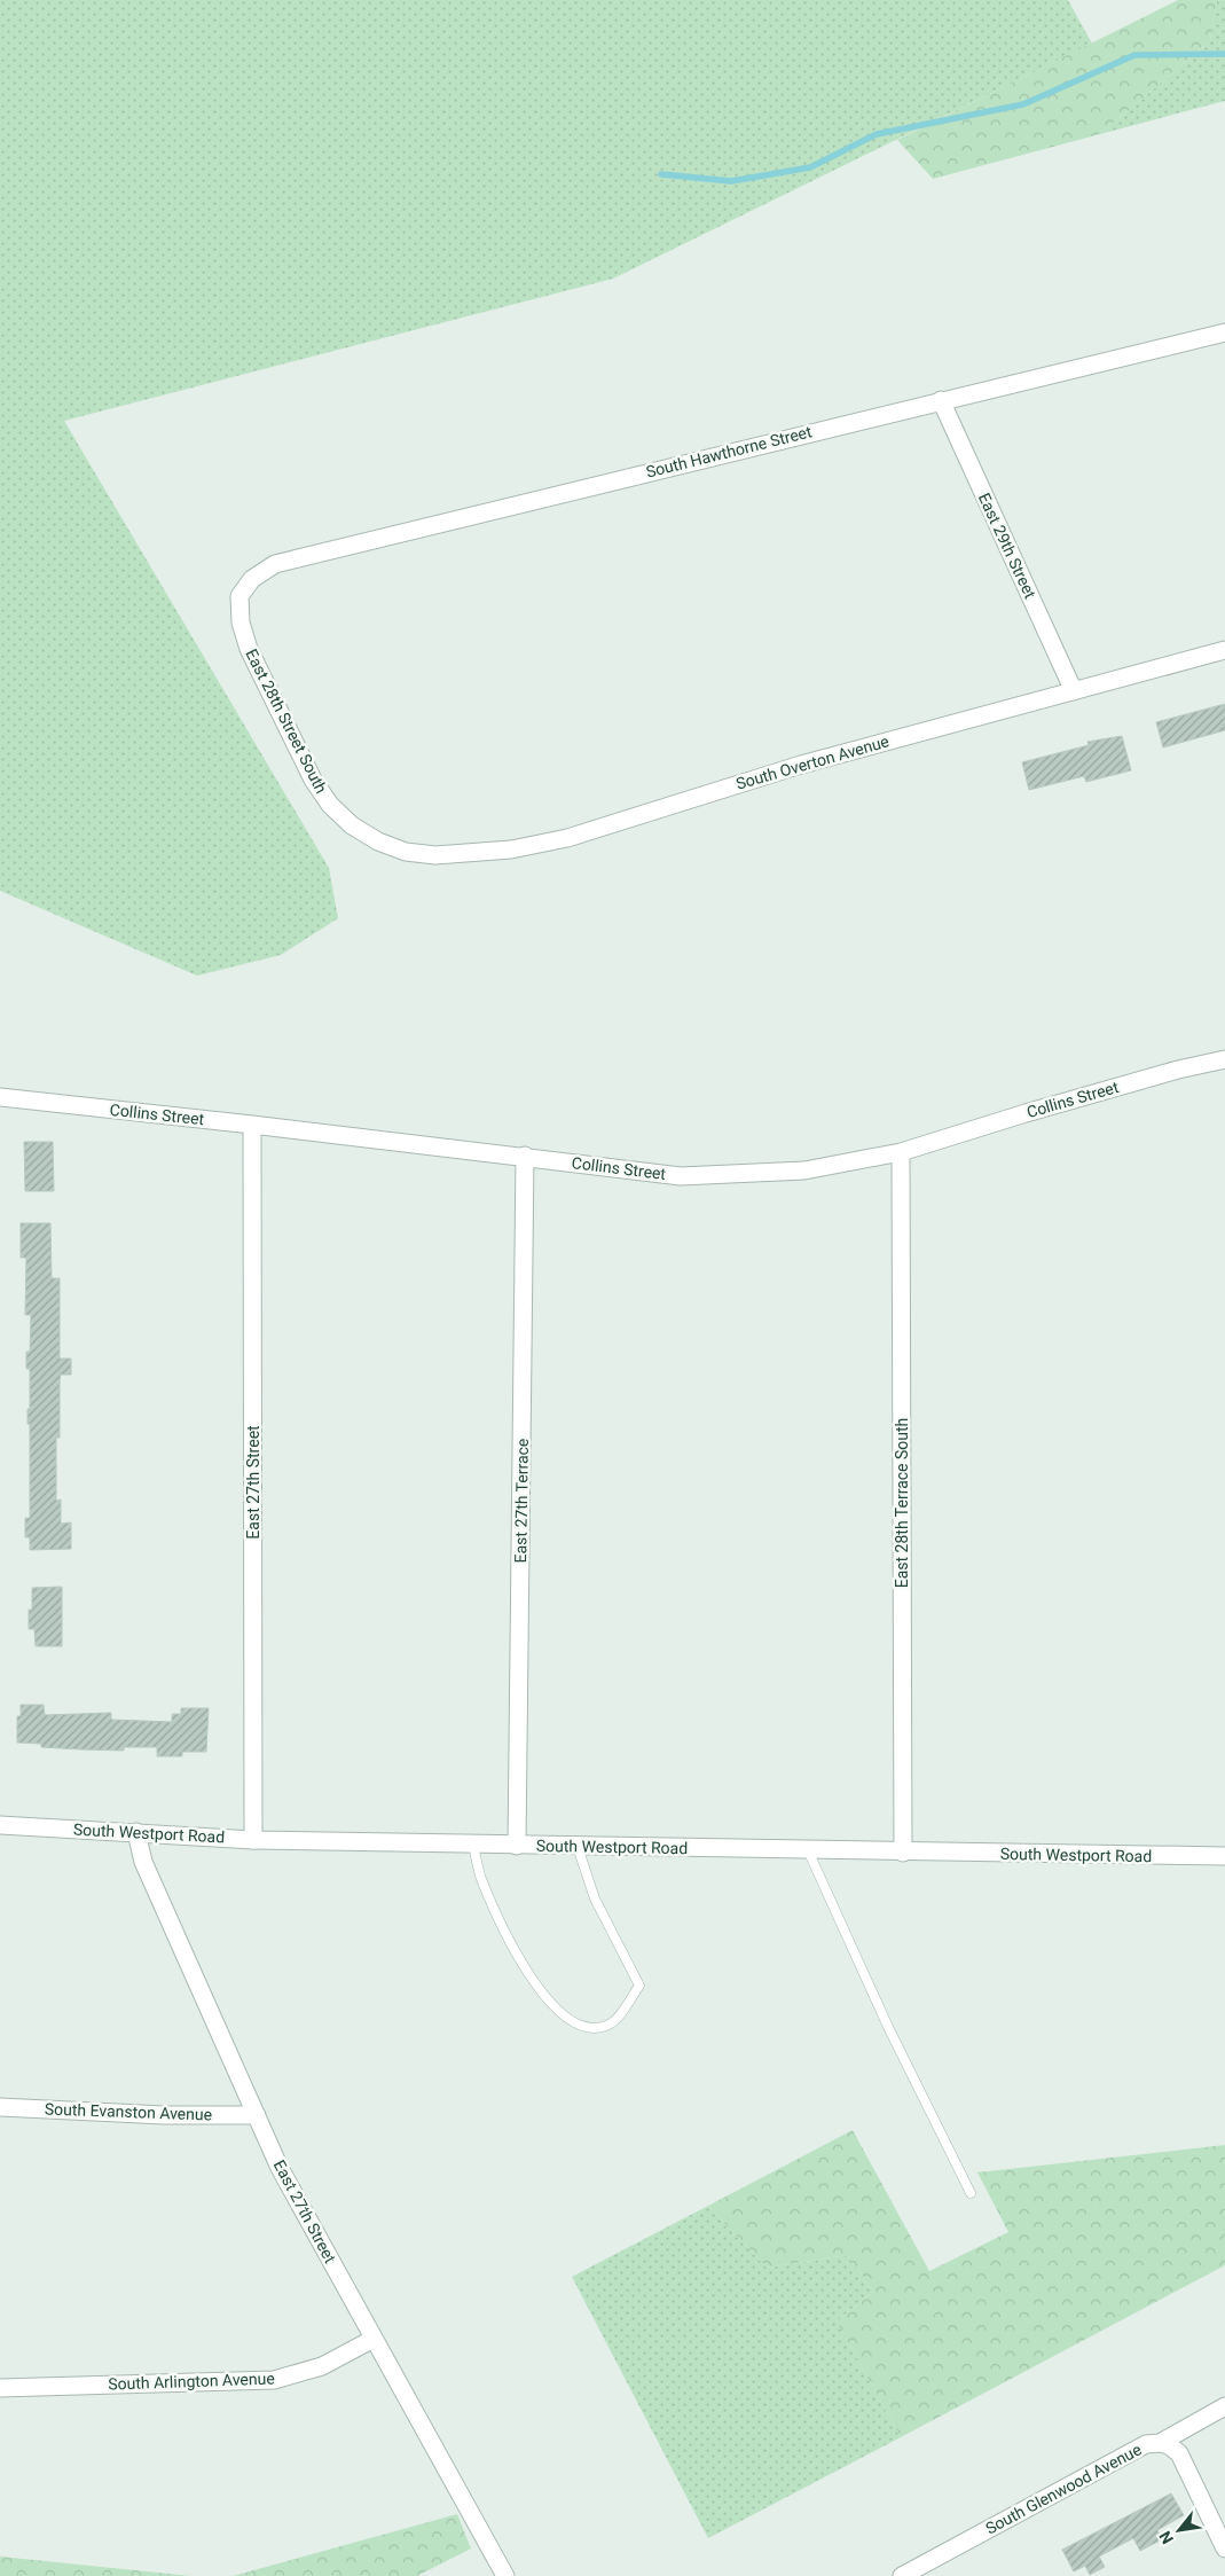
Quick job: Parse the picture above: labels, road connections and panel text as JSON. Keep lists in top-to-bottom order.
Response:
{
  "streets": {
    "street": [
      "South Hawthorne Street",
      "East 29th Street",
      "East 28th Street South",
      "South Overton Avenue",
      "Collins Street",
      "East 27th Street",
      "East 27th Terrace",
      "East 28th Terrace South",
      "South Westport Road",
      "South Evanston Avenue",
      "South Arlington Avenue",
      "South Glenwood Avenue"
    ]
  },
  "crossings": [
    ["South Hawthorne Street", "East 29th Street"],
    ["South Hawthorne Street", "East 28th Street South"],
    ["East 29th Street", "South Overton Avenue"],
    ["East 28th Street South", "South Overton Avenue"],
    ["Collins Street", "East 27th Street"],
    ["Collins Street", "East 27th Terrace"],
    ["Collins Street", "East 28th Terrace South"],
    ["East 27th Street", "South Westport Road"],
    ["East 27th Street", "South Evanston Avenue"],
    ["East 27th Street", "South Arlington Avenue"],
    ["East 27th Terrace", "South Westport Road"],
    ["East 28th Terrace South", "South Westport Road"]
  ],
  "north": "bottom left"
}
